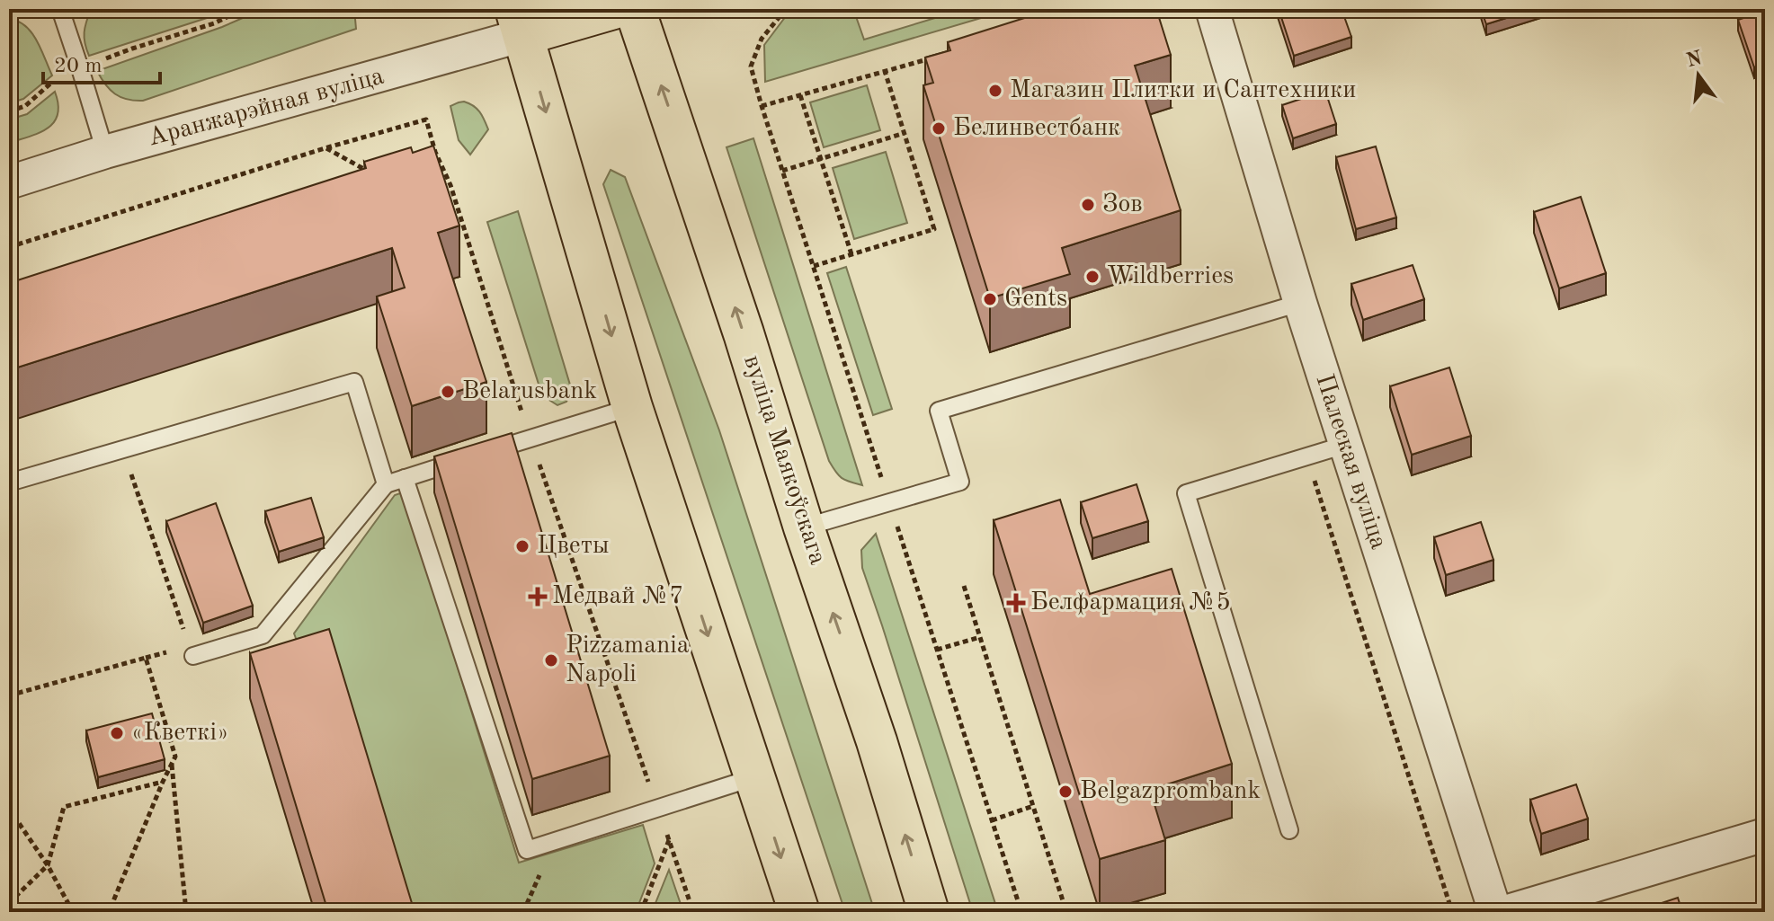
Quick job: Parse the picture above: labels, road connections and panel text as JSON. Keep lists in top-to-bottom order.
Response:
{
  "streets": {
    "main road": ["вуліца Маякоўскага"],
    "street": ["Аранжарэйная вуліца", "Палеская вуліца"]
  },
  "places": {
    "other": [
      "Магазин Плитки и Сантехники",
      "Белинвестбанк",
      "Зов",
      "Wildberries",
      "Gents",
      "Belarusbank",
      "Цветы",
      "Pizzamania Napoli",
      "«Кветкі»",
      "Belgazprombank"
    ],
    "health": ["Медвай №7", "Белфармация №5"]
  },
  "scale_bar": "20 m",
  "north": "top"
}
